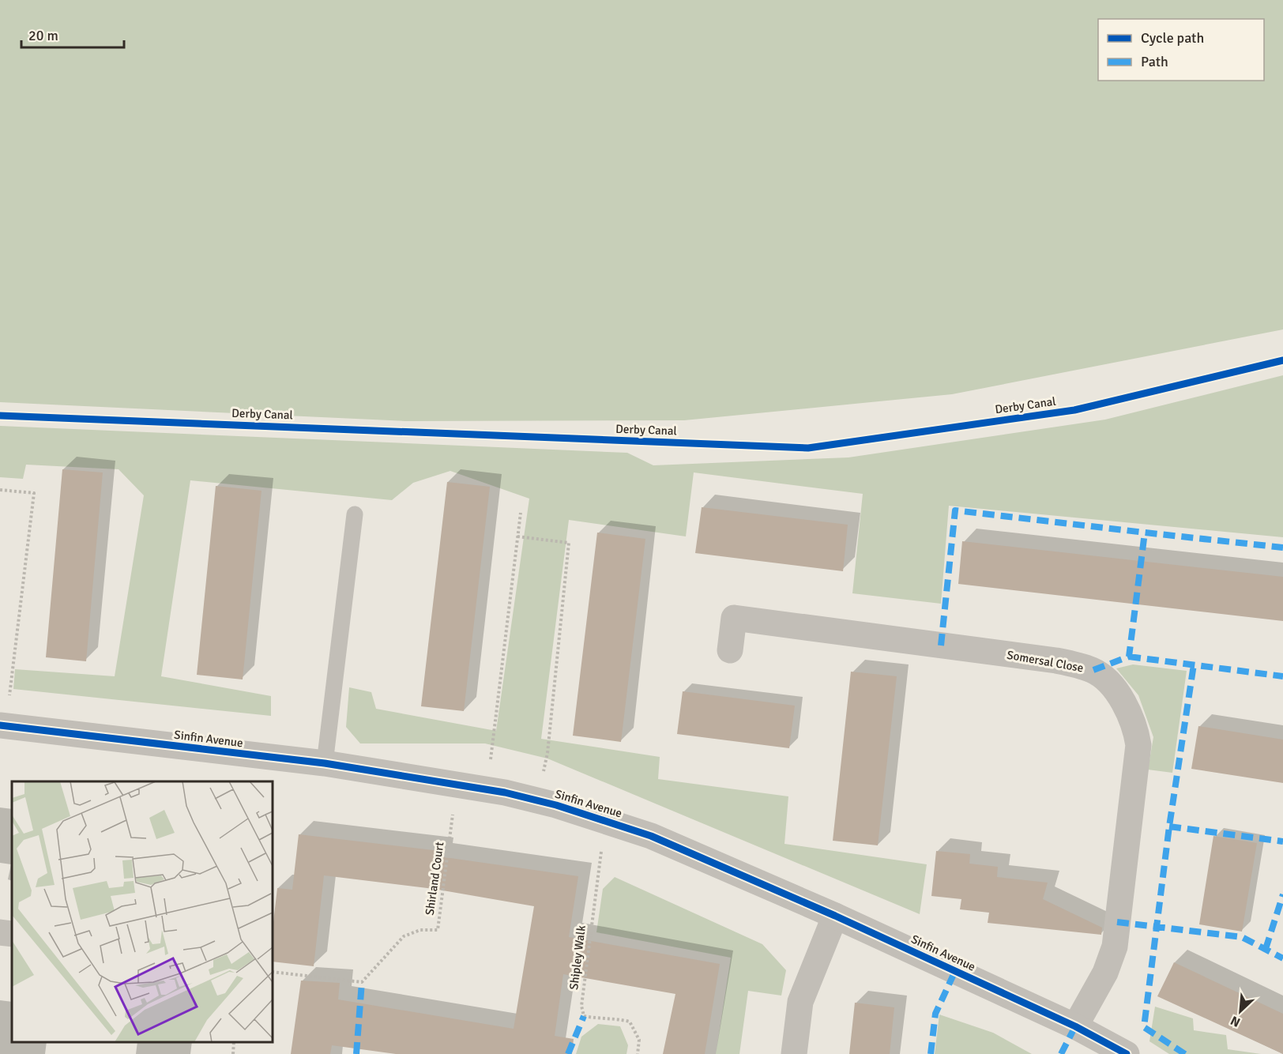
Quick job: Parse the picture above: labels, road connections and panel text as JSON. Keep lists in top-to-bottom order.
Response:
{
  "streets": {
    "street": ["Somersal Close", "Sinfin Avenue"],
    "path": ["Shirland Court", "Shipley Walk"],
    "cycle path": ["Derby Canal"]
  },
  "crossings": [
    ["Somersal Close", "Sinfin Avenue"],
    ["Sinfin Avenue", "Shirland Court"],
    ["Sinfin Avenue", "Shipley Walk"]
  ],
  "legend": ["Cycle path", "Path"],
  "scale_bar": "20 m",
  "north": "bottom left"
}
